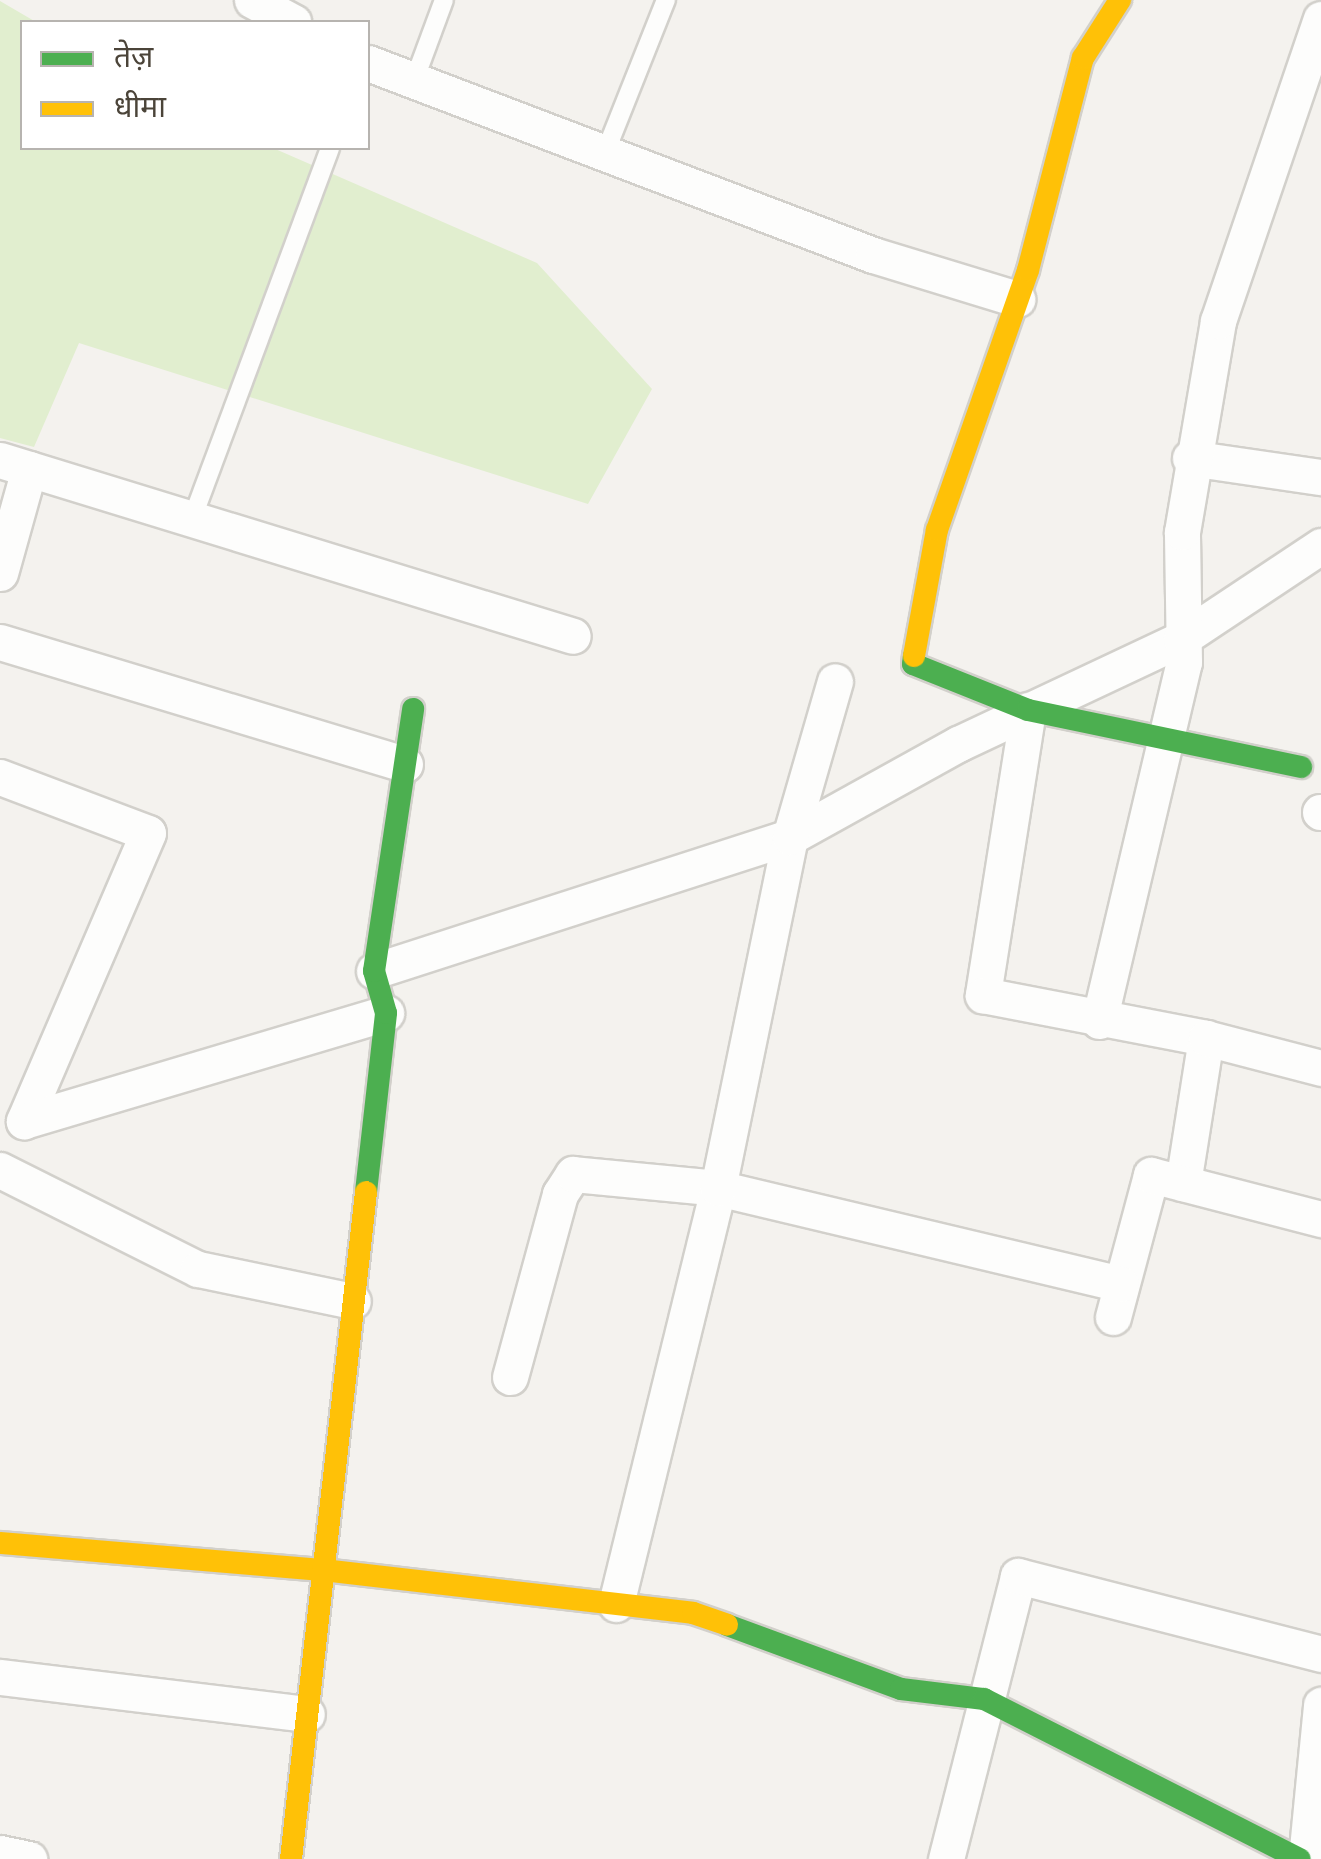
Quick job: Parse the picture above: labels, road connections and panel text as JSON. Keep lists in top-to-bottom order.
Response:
{
  "legend": ["तेज़", "धीमा"]
}
